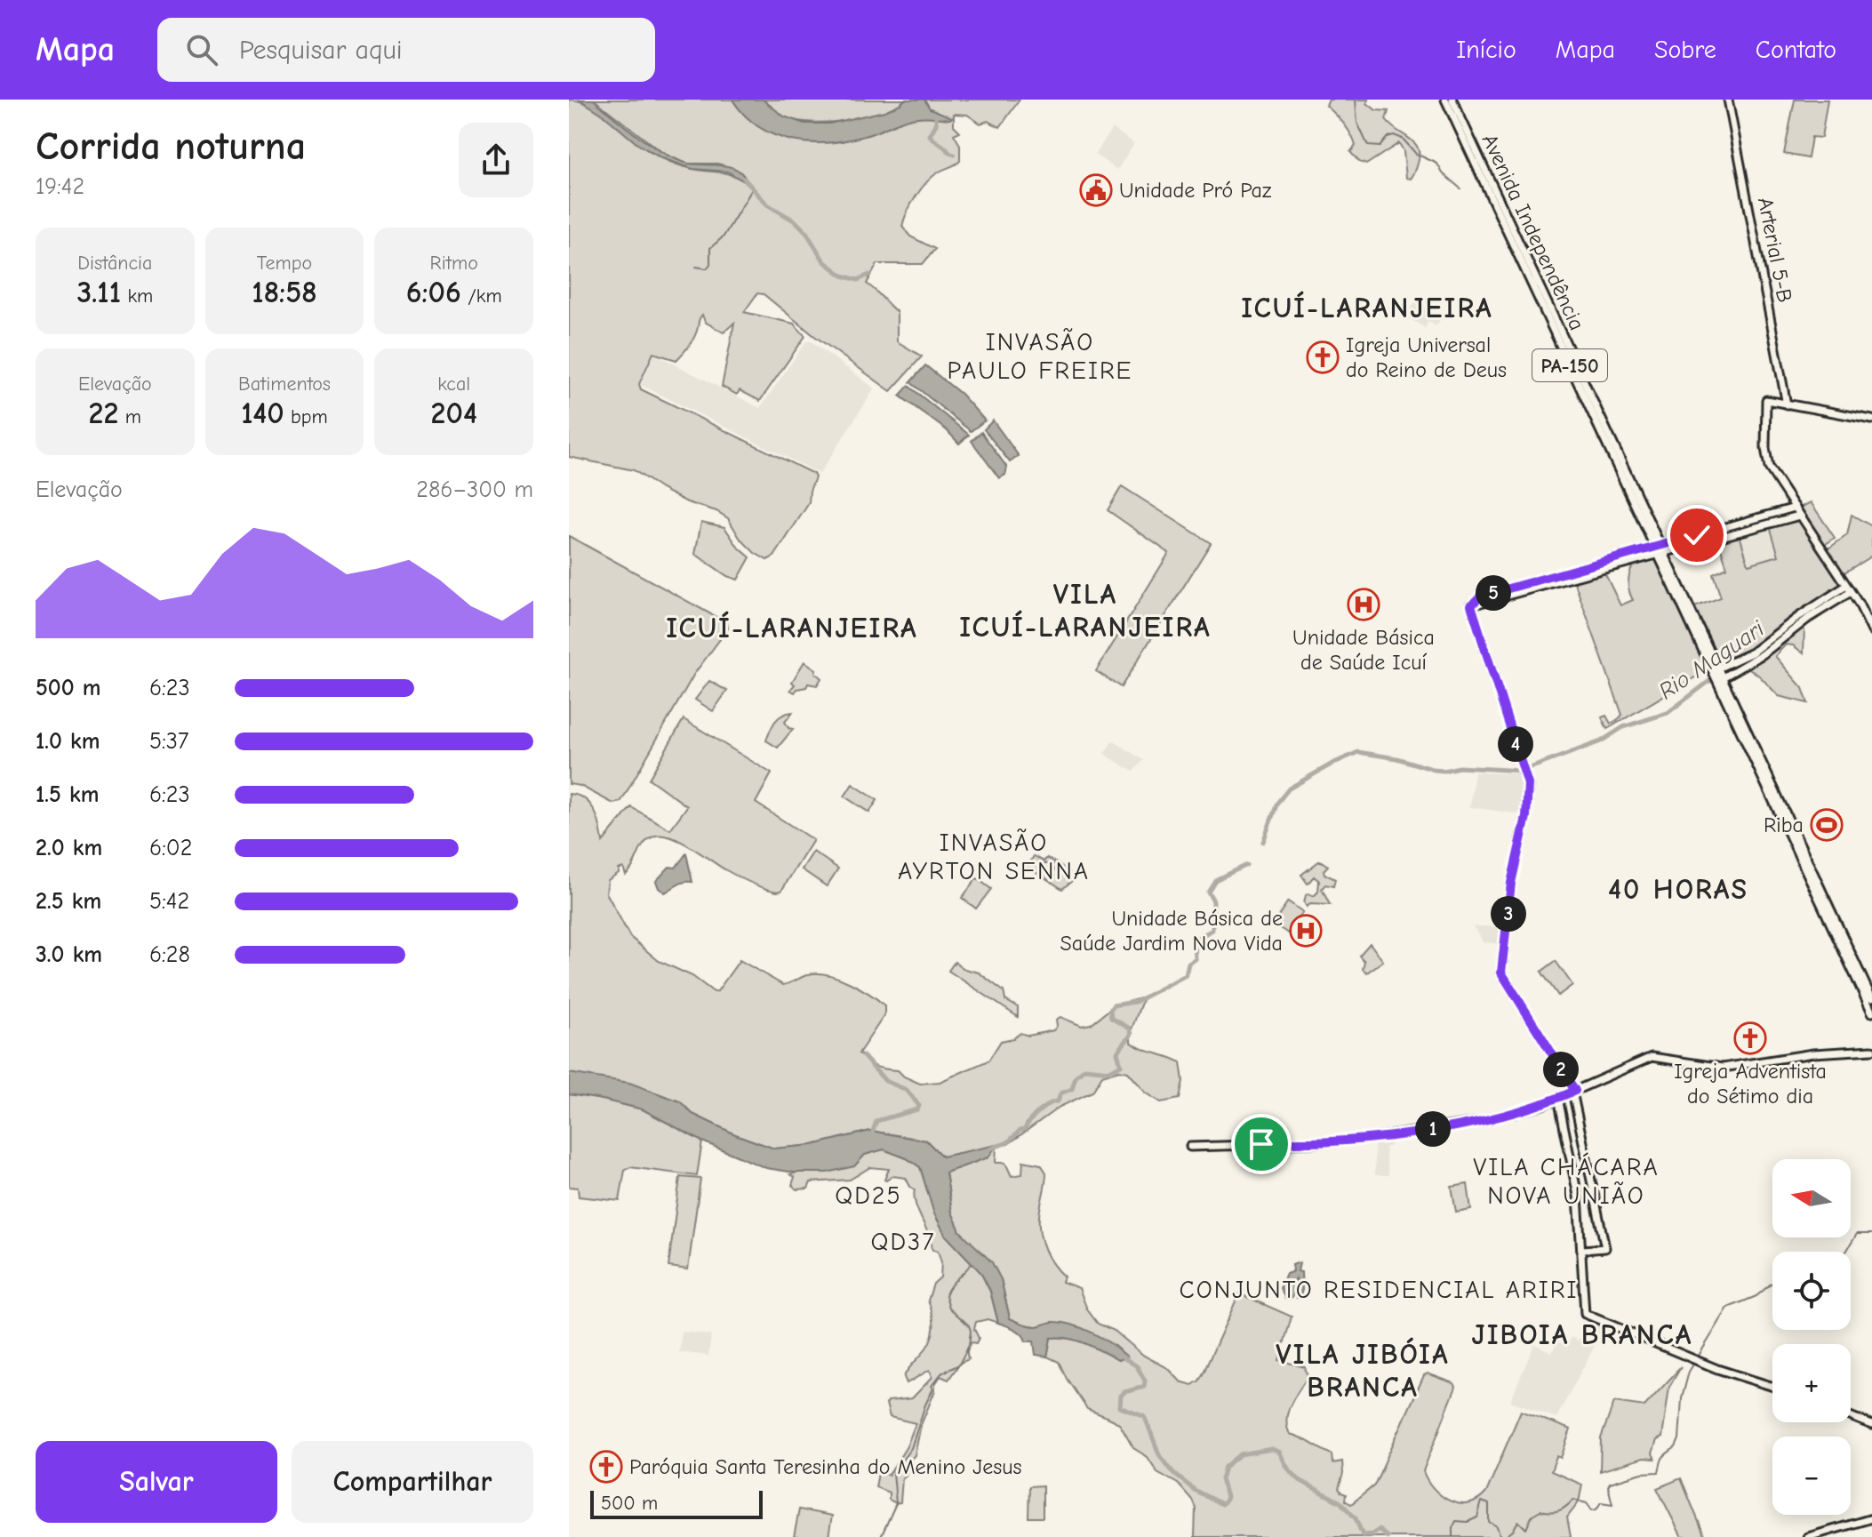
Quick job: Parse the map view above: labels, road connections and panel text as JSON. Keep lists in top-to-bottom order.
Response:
{
  "streets": {
    "main road": ["Avenida Independência", "Arterial 5-B", "PA-150"]
  },
  "districts": [
    "ICUÍ-LARANJEIRA",
    "INVASÃO PAULO FREIRE",
    "VILA ICUÍ-LARANJEIRA",
    "ICUÍ-LARANJEIRA",
    "INVASÃO AYRTON SENNA",
    "40 HORAS",
    "VILA CHÁCARA NOVA UNIÃO",
    "QD25",
    "QD37",
    "CONJUNTO RESIDENCIAL ARIRI",
    "JIBOIA BRANCA",
    "VILA JIBÓIA BRANCA"
  ],
  "water": ["Rio Maguari"],
  "places": {
    "public building": ["Unidade Pró Paz"],
    "church": ["Igreja Universal do Reino de Deus", "Igreja Adventista do Sétimo dia", "Paróquia Santa Teresinha do Menino Jesus"],
    "hospital": ["Unidade Básica de Saúde Icuí", "Unidade Básica de Saúde Jardim Nova Vida"],
    "sports": ["Riba"]
  },
  "scale_bar": "500 m",
  "north": "left",
  "page": {
    "header": "Mapa",
    "search": "Pesquisar aqui",
    "nav": [
      "Início",
      "Mapa",
      "Sobre",
      "Contato"
    ],
    "heading": ["Corrida noturna", "19:42"],
    "stats": [
      ["Distância", "3.11 km"],
      ["Tempo", "18:58"],
      ["Ritmo", "6:06 /km"],
      ["Elevação", "22 m"],
      ["Batimentos", "140 bpm"],
      ["kcal", "204"]
    ],
    "chart": ["Elevação", "286–300 m"],
    "pins": [
      "5",
      "4",
      "3",
      "2",
      "1"
    ],
    "list": [
      {
        "name": "500 m",
        "note": "6:23"
      },
      {
        "name": "1.0 km",
        "note": "5:37"
      },
      {
        "name": "1.5 km",
        "note": "6:23"
      },
      {
        "name": "2.0 km",
        "note": "6:02"
      },
      {
        "name": "2.5 km",
        "note": "5:42"
      },
      {
        "name": "3.0 km",
        "note": "6:28"
      }
    ],
    "map_buttons": ["+", "−"],
    "buttons": ["Salvar", "Compartilhar"],
    "scale": "500 m"
  }
}
